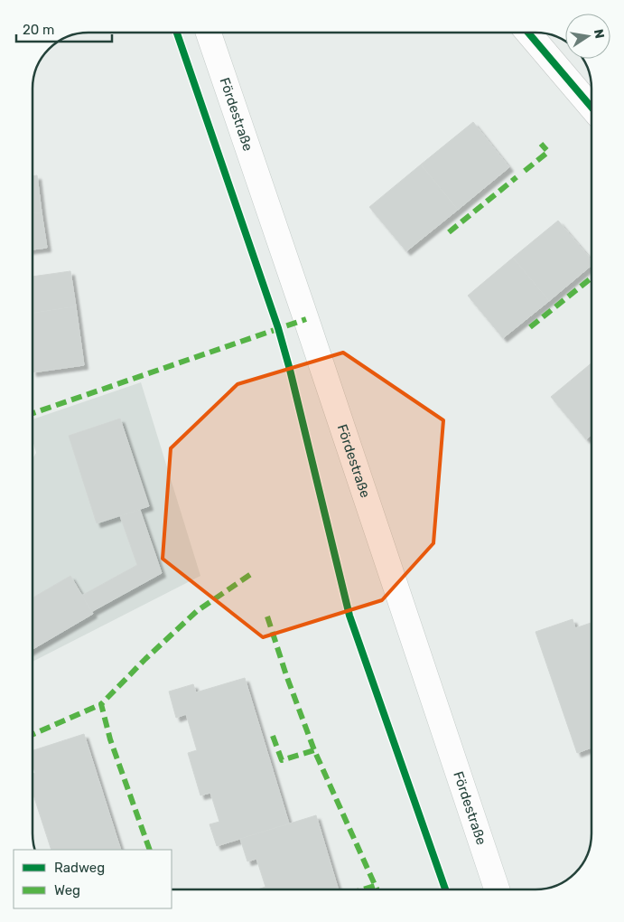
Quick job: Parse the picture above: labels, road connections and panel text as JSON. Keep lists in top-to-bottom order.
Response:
{
  "streets": {
    "main road": ["Fördestraße"]
  },
  "legend": ["Radweg", "Weg"],
  "scale_bar": "20 m",
  "north": "right"
}
